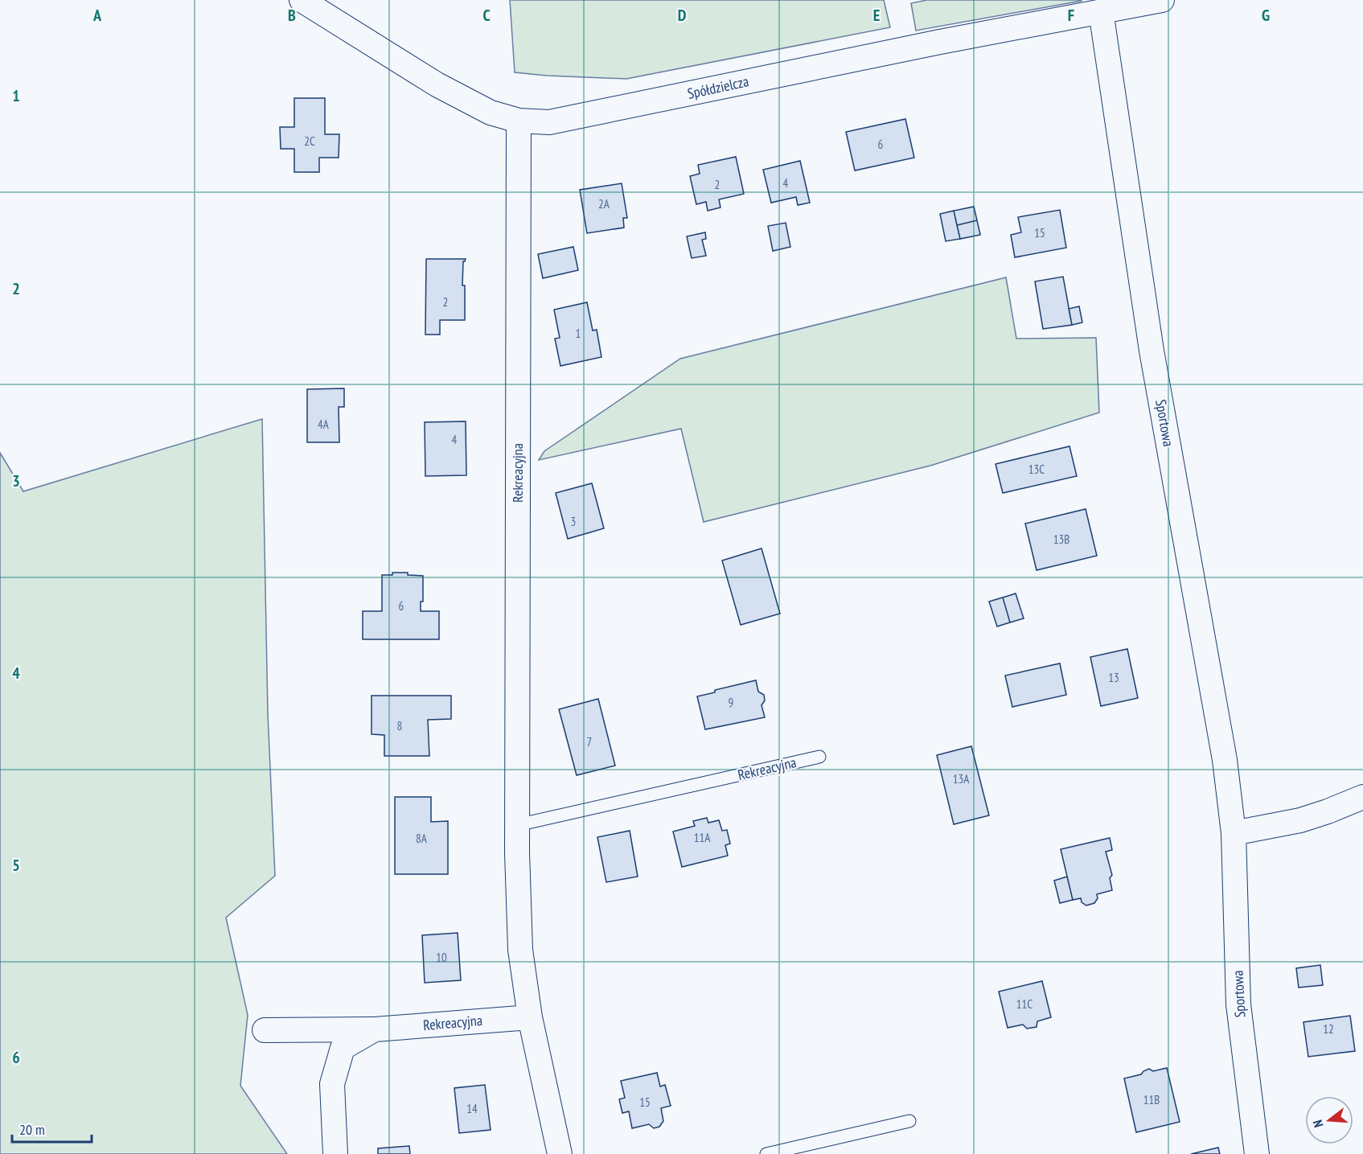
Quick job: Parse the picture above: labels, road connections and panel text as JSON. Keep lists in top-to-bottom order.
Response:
{
  "streets": {
    "street": ["Spółdzielcza", "Sportowa", "Rekreacyjna"]
  },
  "crossings": [
    ["Spółdzielcza", "Sportowa"],
    ["Spółdzielcza", "Rekreacyjna"]
  ],
  "house_numbers": [
    "2C",
    "6",
    "4",
    "2",
    "2A",
    "15",
    "2",
    "1",
    "4A",
    "4",
    "13C",
    "3",
    "13B",
    "6",
    "13",
    "9",
    "8",
    "7",
    "13A",
    "11A",
    "8A",
    "10",
    "11C",
    "12",
    "11B",
    "15",
    "14"
  ],
  "scale_bar": "20 m",
  "north": "left",
  "grid": {
    "columns": [
      "A",
      "B",
      "C",
      "D",
      "E",
      "F",
      "G"
    ],
    "rows": [
      "1",
      "2",
      "3",
      "4",
      "5",
      "6"
    ]
  }
}
